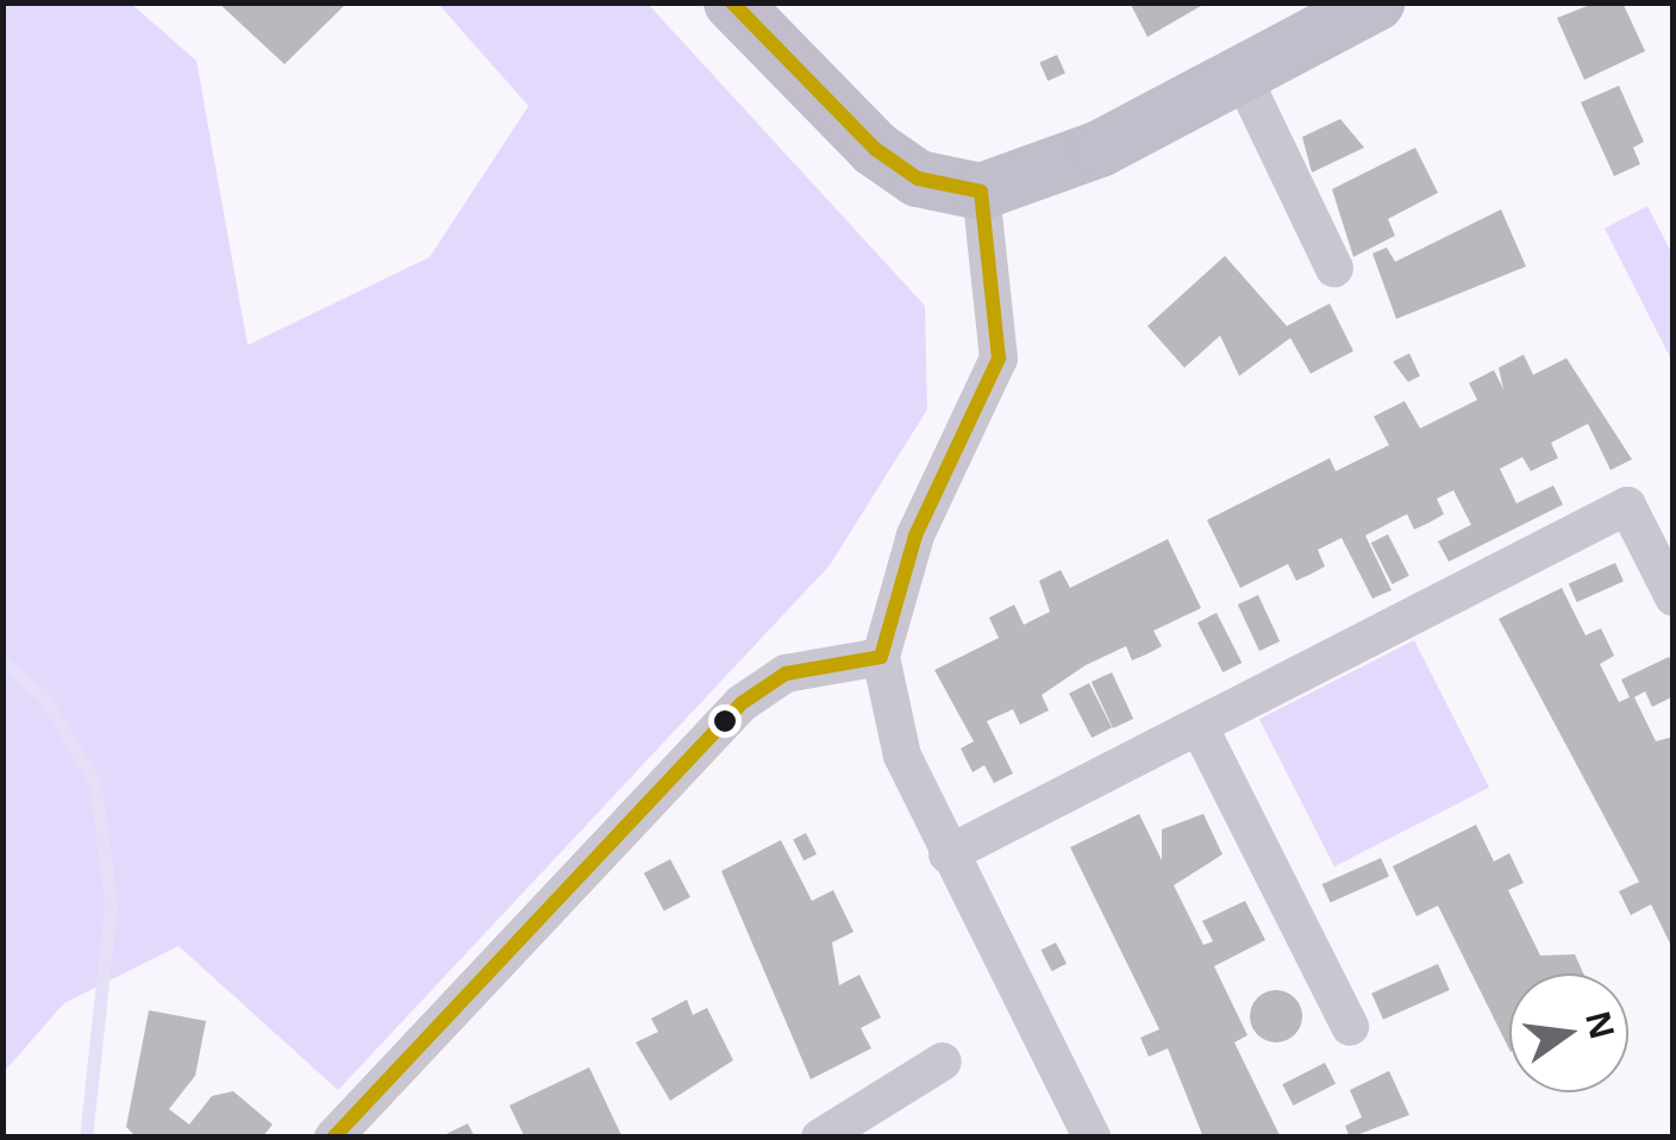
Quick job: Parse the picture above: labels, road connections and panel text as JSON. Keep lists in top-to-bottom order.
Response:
{
  "north": "right"
}
